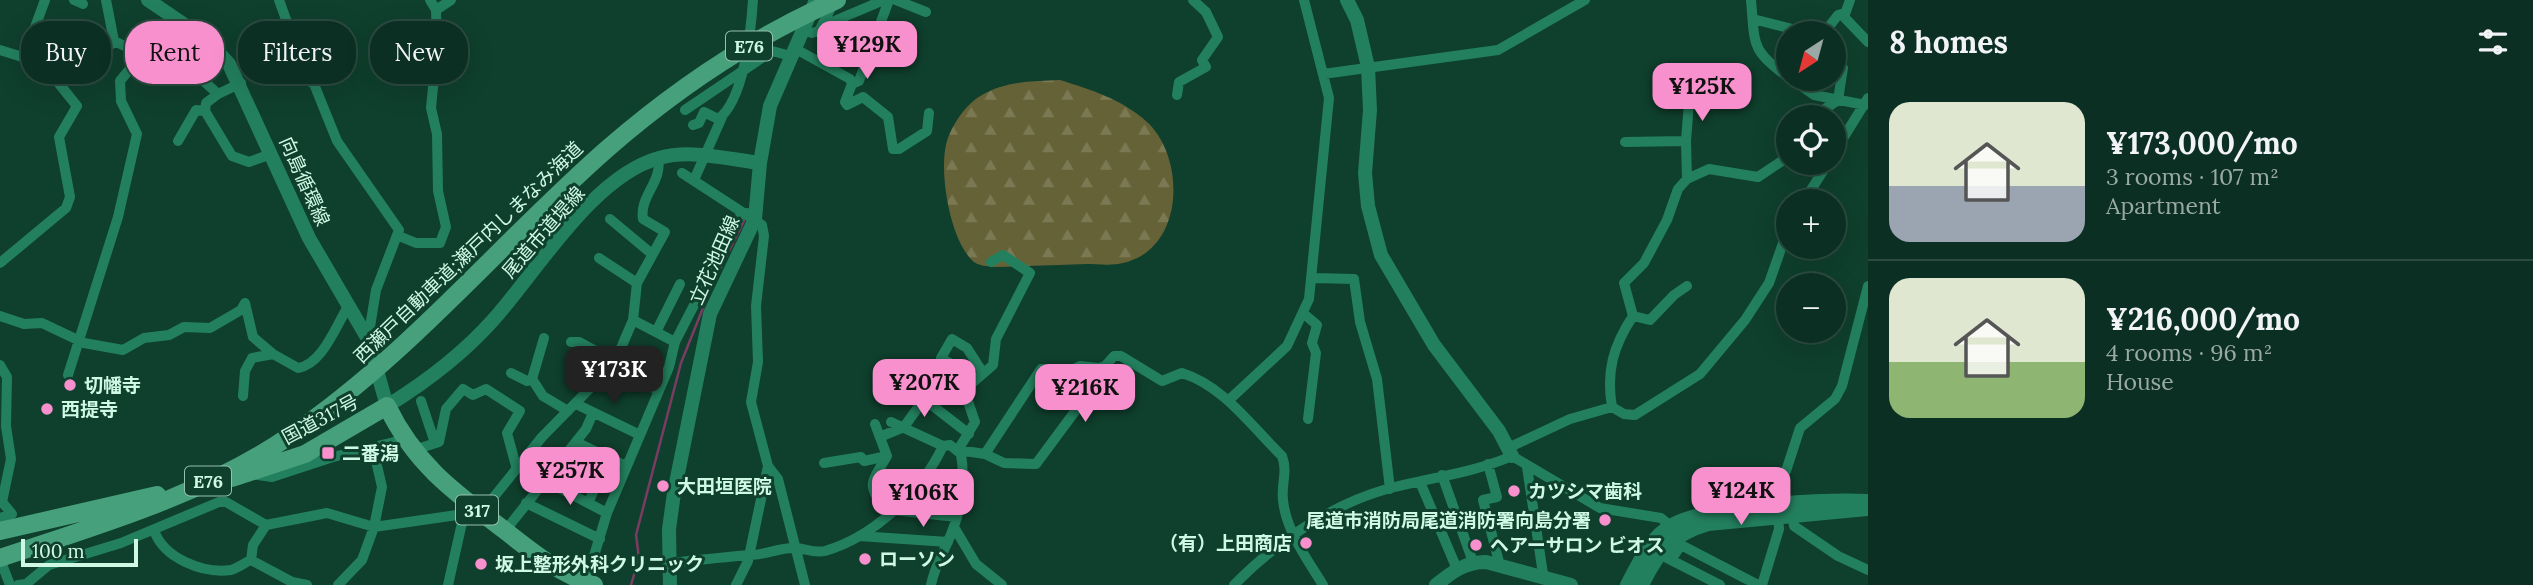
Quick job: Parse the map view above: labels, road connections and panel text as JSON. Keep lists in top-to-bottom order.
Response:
{
  "streets": {
    "highway": [
      "E76",
      "西瀬戸自動車道;瀬戸内しまなみ海道",
      "国道317号",
      "317"
    ],
    "street": ["向島循環線", "尾道市道堤線", "立花池田線"]
  },
  "crossings": [
    ["向島循環線", "尾道市道堤線"],
    ["向島循環線", "国道317号"],
    ["尾道市道堤線", "立花池田線"],
    ["尾道市道堤線", "国道317号"]
  ],
  "places": {
    "other": [
      "切幡寺",
      "西提寺",
      "大田垣医院",
      "カツシマ歯科",
      "尾道市消防局尾道消防署向島分署",
      "（有）上田商店",
      "ヘアーサロン ビオス",
      "ローソン",
      "坂上整形外科クリニック"
    ],
    "transit": ["二番潟"]
  },
  "scale_bar": "100 m",
  "north": "bottom left",
  "page": {
    "heading": "8 homes",
    "map_buttons": ["+", "−"],
    "price": [
      "¥129K",
      "¥125K",
      "¥173K",
      "¥207K",
      "¥216K",
      "¥257K",
      "¥124K",
      "¥106K"
    ],
    "chip": [
      "Buy",
      "Rent",
      "Filters",
      "New"
    ],
    "list": [
      {
        "name": "¥173,000/mo",
        "note": "3 rooms · 107 m² · Apartment"
      },
      {
        "name": "¥216,000/mo",
        "note": "4 rooms · 96 m² · House"
      }
    ],
    "scale": "100 m"
  }
}
